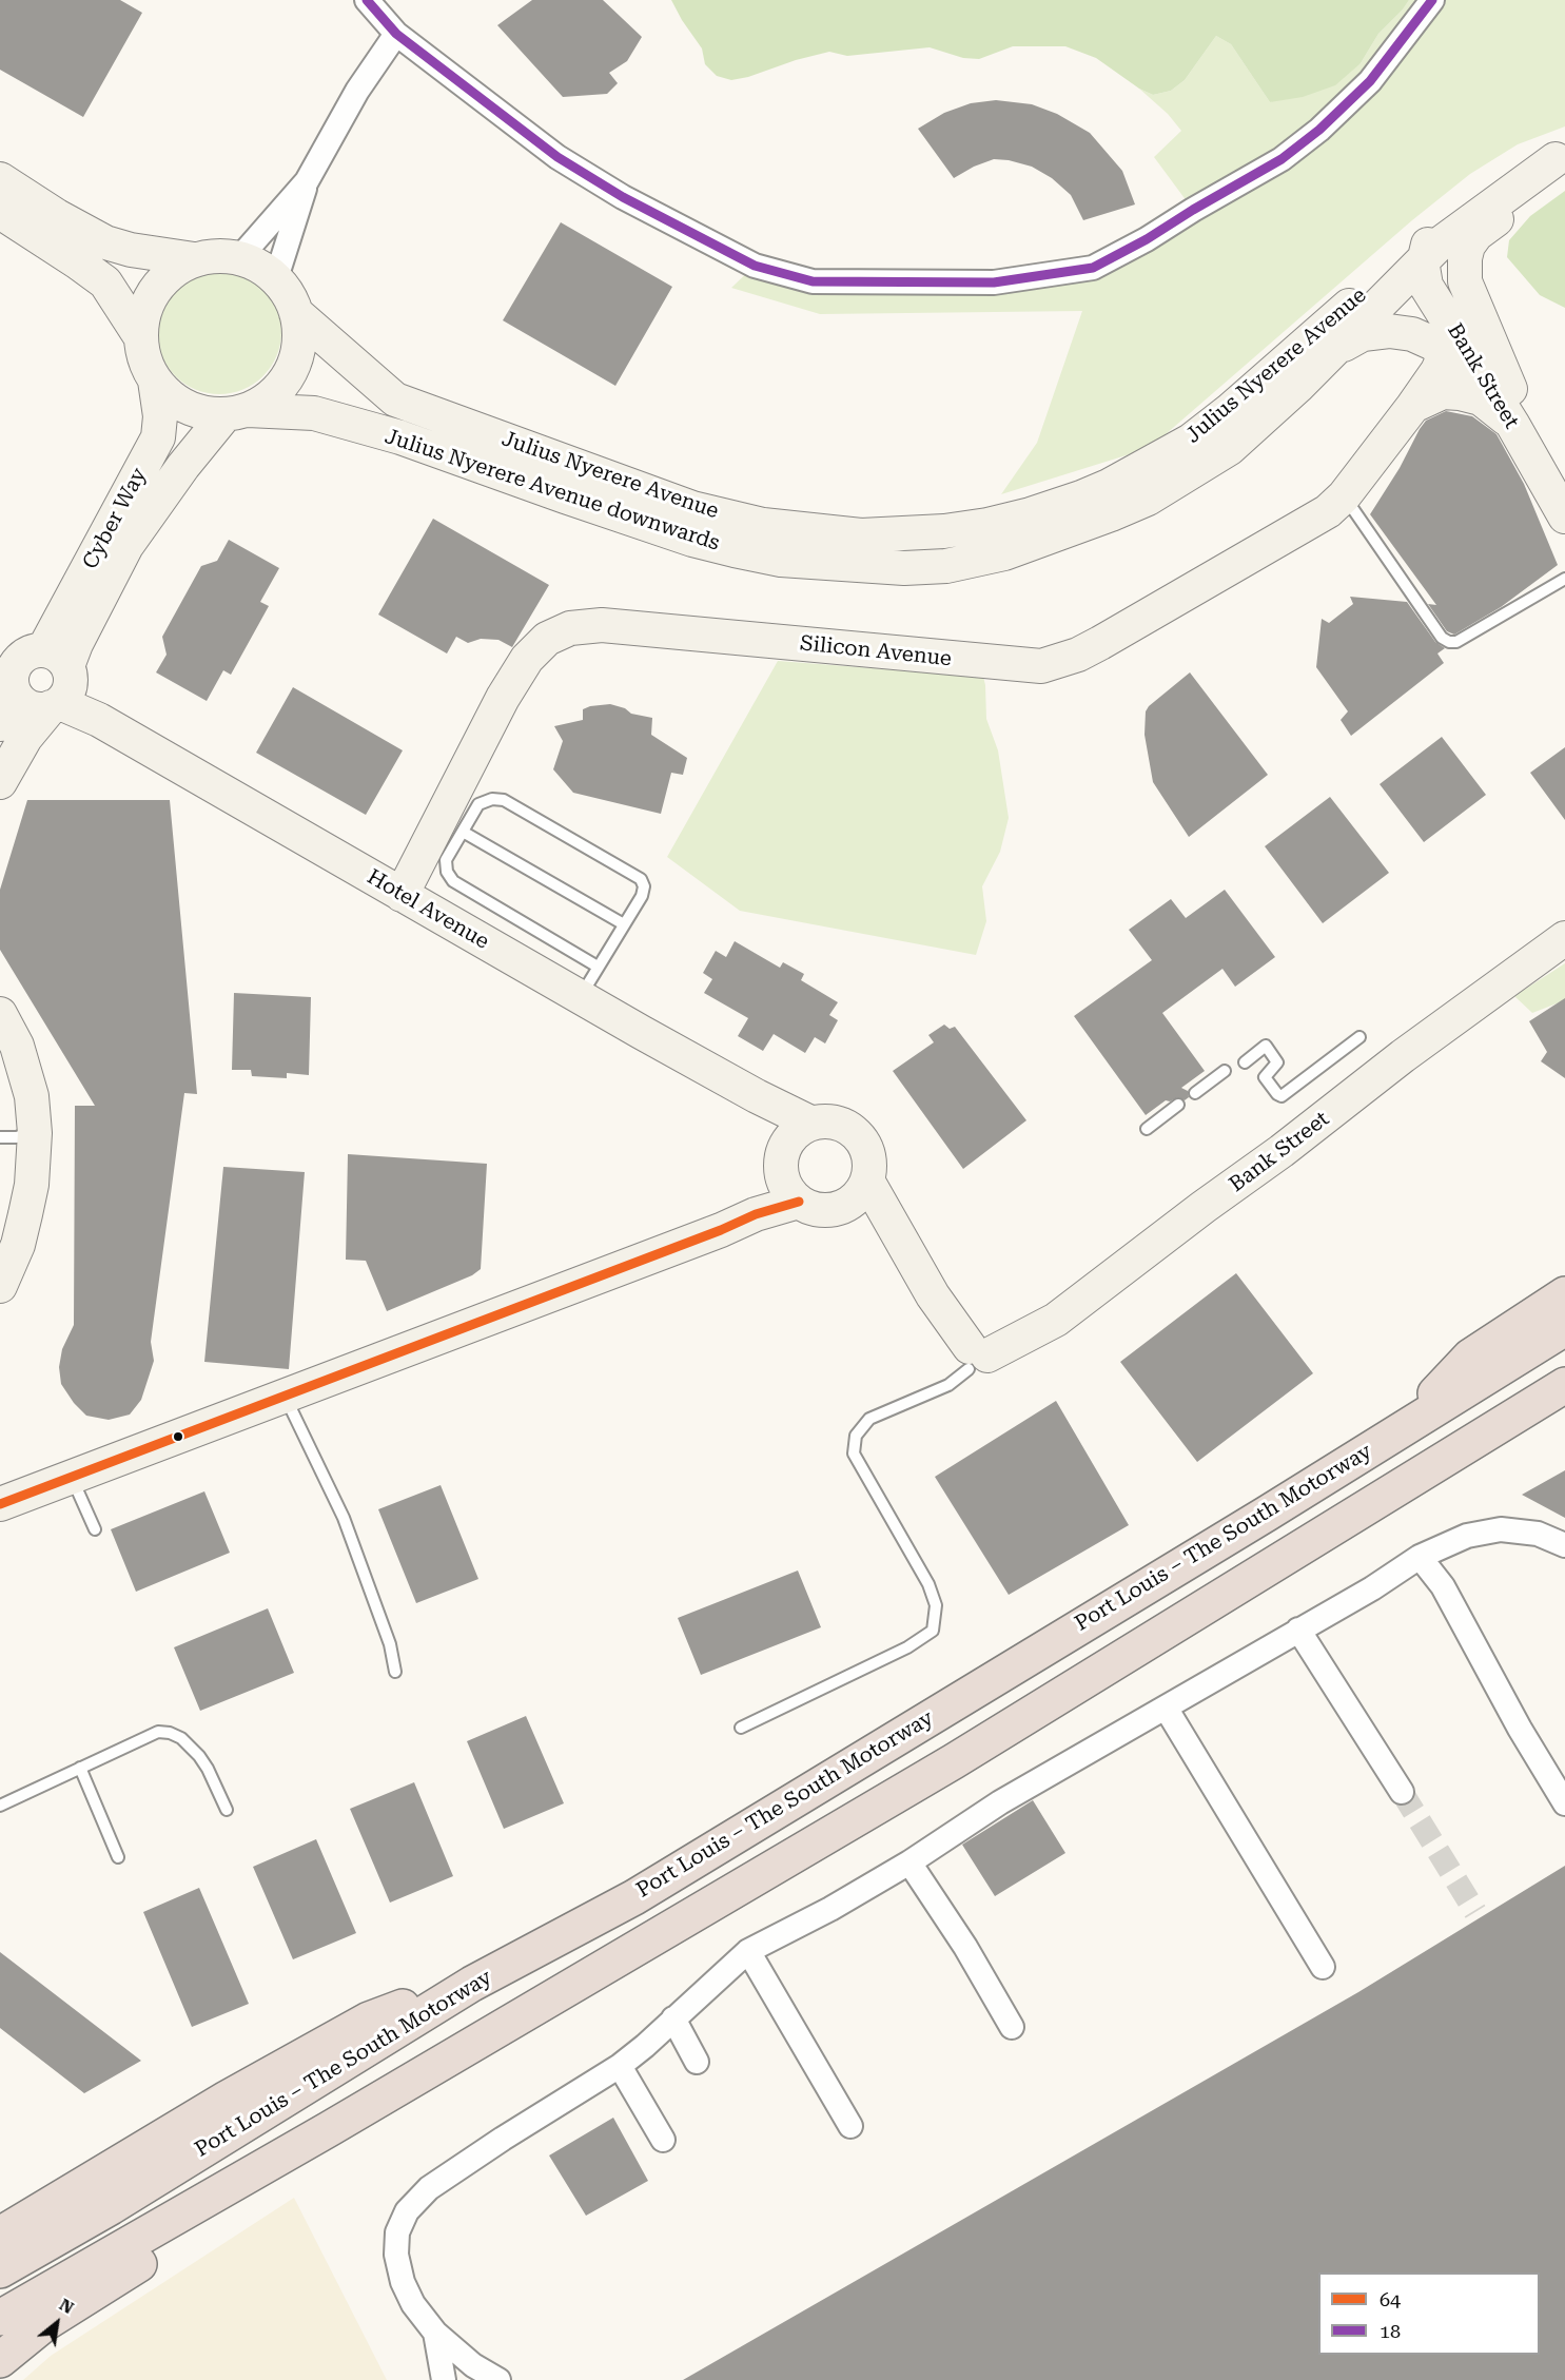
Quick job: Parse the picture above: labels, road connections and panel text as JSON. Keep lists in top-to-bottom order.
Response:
{
  "streets": {
    "highway": ["Port Louis – The South Motorway"],
    "street": [
      "Julius Nyerere Avenue",
      "Bank Street",
      "Julius Nyerere Avenue downwards",
      "Cyber Way",
      "Silicon Avenue",
      "Hotel Avenue"
    ]
  },
  "crossings": [
    ["Julius Nyerere Avenue", "Bank Street"],
    ["Julius Nyerere Avenue", "Julius Nyerere Avenue downwards"],
    ["Julius Nyerere Avenue", "Cyber Way"],
    ["Julius Nyerere Avenue downwards", "Cyber Way"],
    ["Cyber Way", "Hotel Avenue"],
    ["Silicon Avenue", "Hotel Avenue"]
  ],
  "lines": ["transit line 18", "transit line 64"],
  "legend": ["64", "18"],
  "north": "top right"
}
